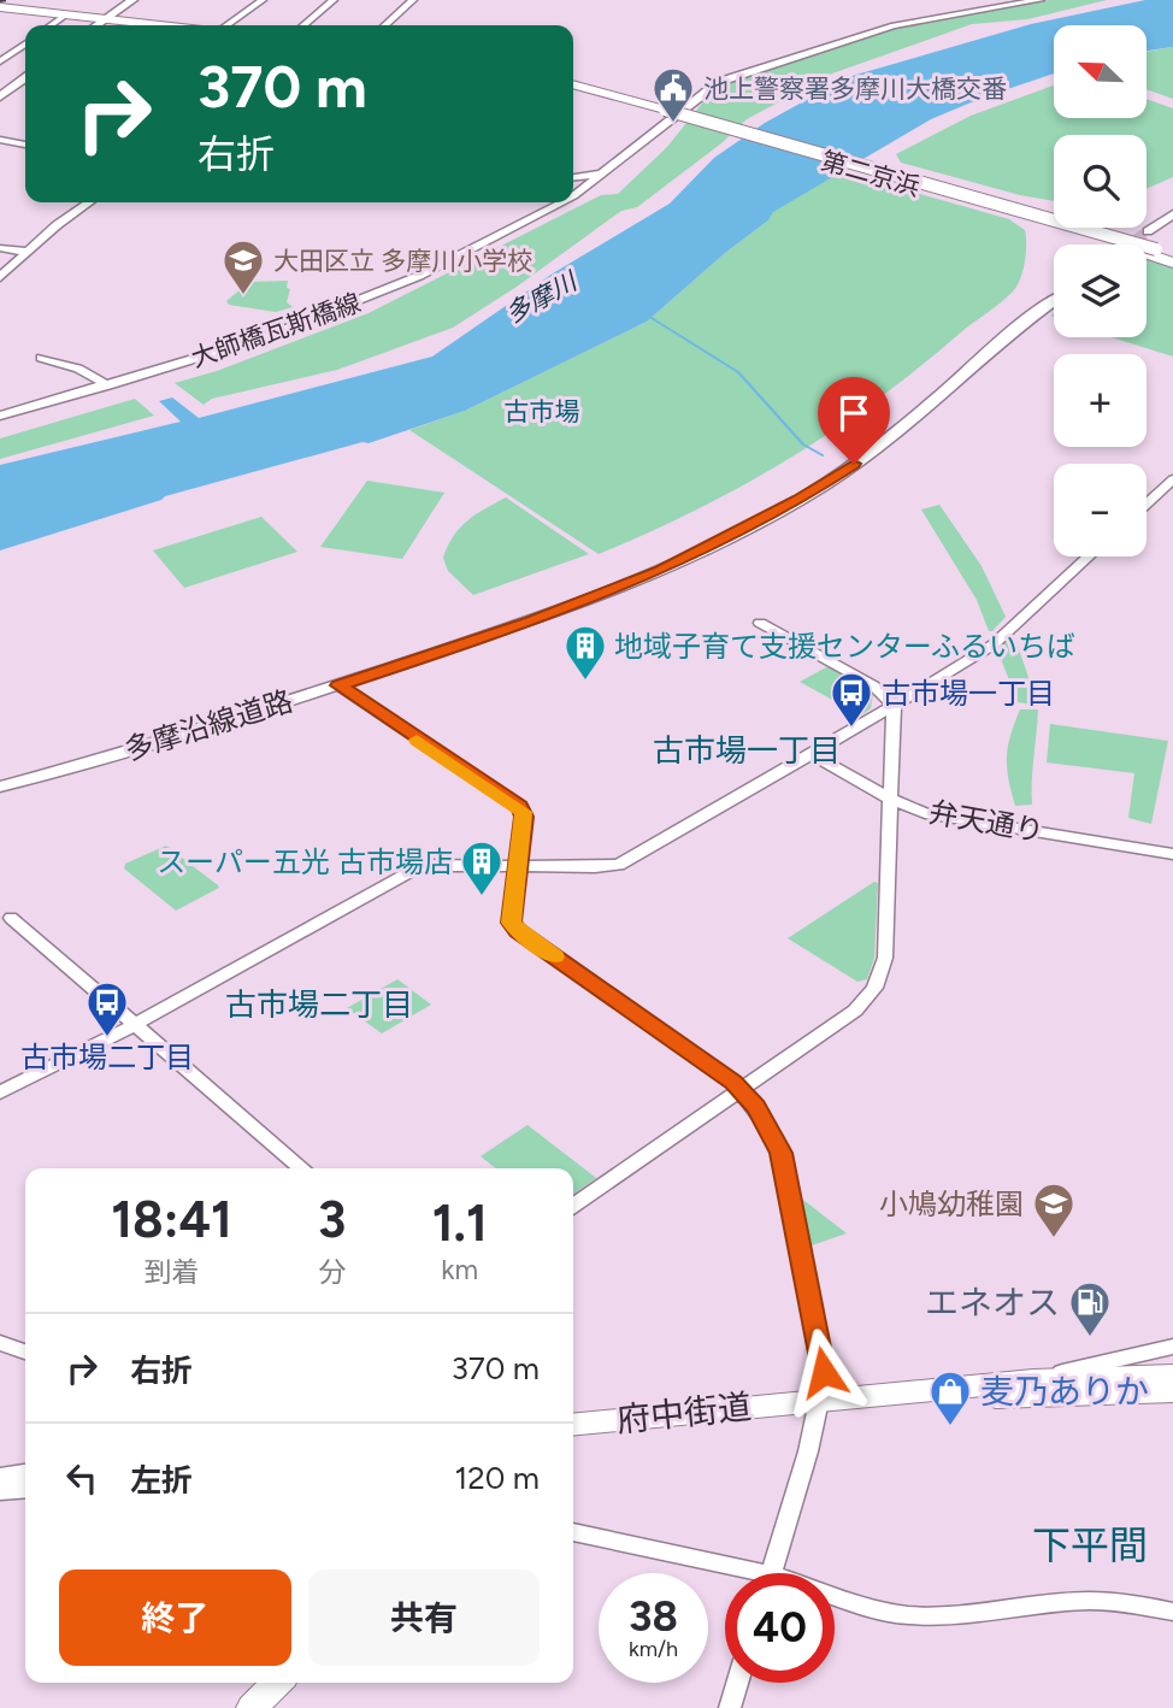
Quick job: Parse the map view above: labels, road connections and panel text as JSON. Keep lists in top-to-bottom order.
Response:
{
  "streets": {
    "highway": ["第二京浜", "府中街道"],
    "main road": ["多摩沿線道路"],
    "street": ["大師橋瓦斯橋線", "弁天通り"]
  },
  "districts": [
    "古市場",
    "古市場一丁目",
    "古市場二丁目",
    "下平間"
  ],
  "water": ["多摩川"],
  "places": {
    "public building": ["池上警察署多摩川大橋交番"],
    "school or university": ["大田区立 多摩川小学校", "小鳩幼稚園"],
    "building": ["地域子育て支援センターふるいちば", "スーパー五光 古市場店"],
    "bus stop": ["古市場一丁目", "古市場二丁目"],
    "fuel station": ["エネオス"],
    "shop": ["麦乃ありか"]
  },
  "north": "top left",
  "page": {
    "map_buttons": ["+", "−"],
    "turn": ["370 m", "右折"],
    "eta": [
      "18:41",
      "到着",
      "3",
      "分",
      "1.1",
      "km"
    ],
    "list": [
      {
        "name": "右折",
        "value": "370 m"
      },
      {
        "name": "左折",
        "value": "120 m"
      }
    ],
    "buttons": ["終了", "共有"],
    "speed": "38 km/h",
    "limit": "40"
  }
}
